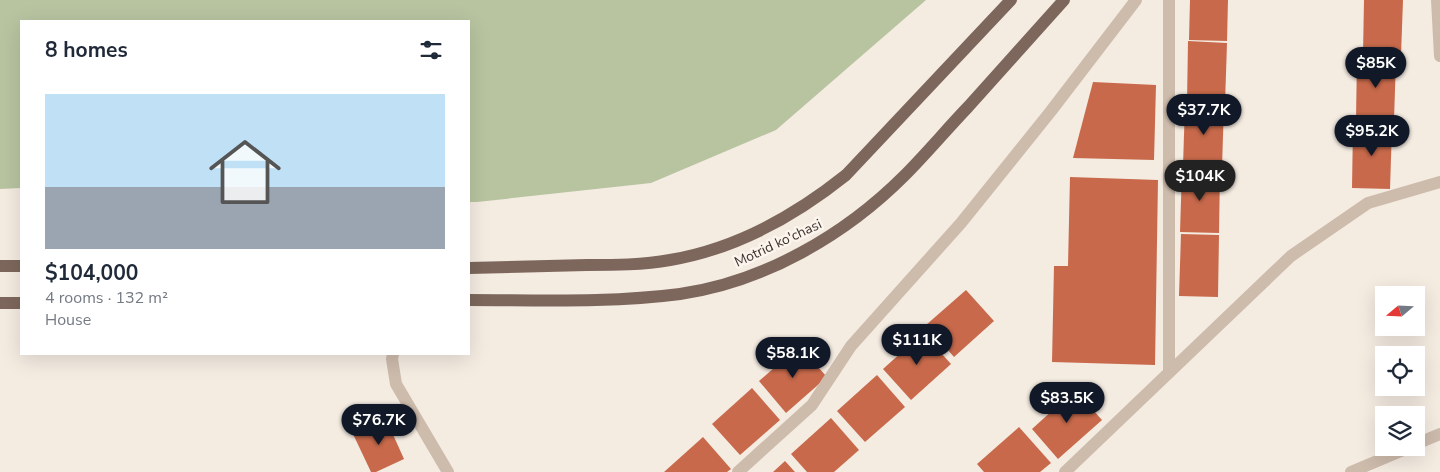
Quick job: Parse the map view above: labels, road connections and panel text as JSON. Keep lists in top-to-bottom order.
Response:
{
  "streets": {
    "main road": ["Motrid ko'chasi"]
  },
  "north": "left",
  "page": {
    "heading": "8 homes",
    "price": [
      "$85K",
      "$37.7K",
      "$95.2K",
      "$104K",
      "$111K",
      "$58.1K",
      "$83.5K",
      "$76.7K"
    ],
    "list": [
      {
        "name": "$104,000",
        "note": "4 rooms · 132 m² · House"
      }
    ]
  }
}
